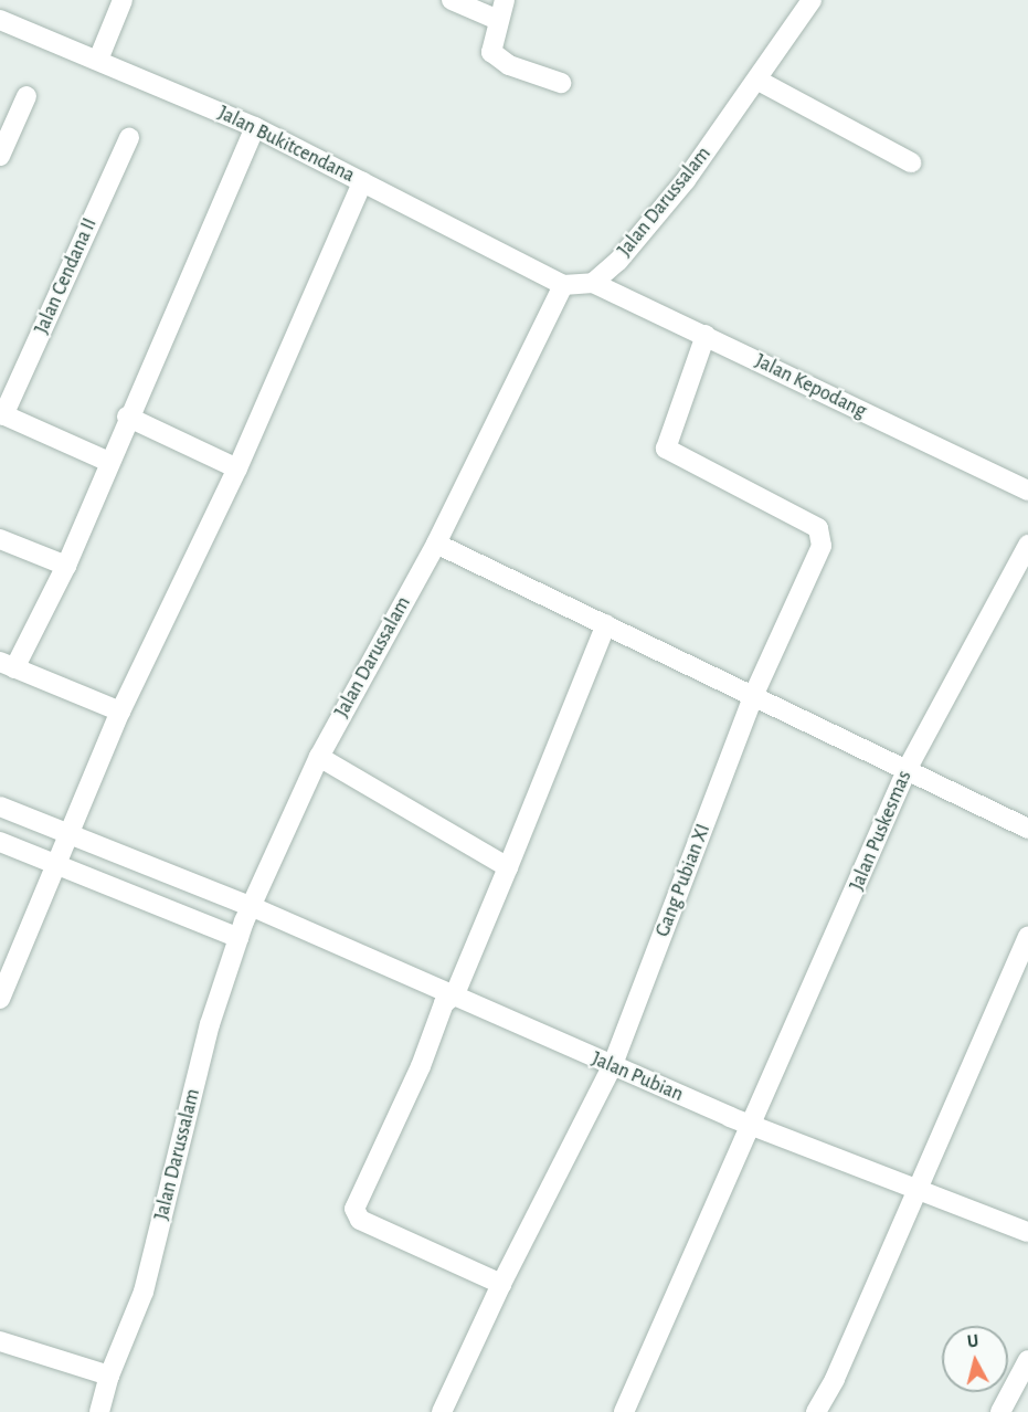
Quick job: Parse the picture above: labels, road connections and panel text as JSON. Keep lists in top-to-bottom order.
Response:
{
  "streets": {
    "street": [
      "Jalan Bukitcendana",
      "Jalan Darussalam",
      "Jalan Cendana II",
      "Jalan Kepodang",
      "Jalan Puskesmas",
      "Gang Pubian XI",
      "Jalan Pubian"
    ]
  },
  "crossings": [
    ["Jalan Bukitcendana", "Jalan Darussalam"],
    ["Jalan Darussalam", "Jalan Kepodang"],
    ["Jalan Darussalam", "Jalan Pubian"],
    ["Jalan Kepodang", "Gang Pubian XI"],
    ["Jalan Puskesmas", "Jalan Pubian"],
    ["Gang Pubian XI", "Jalan Pubian"]
  ],
  "north": "top"
}
